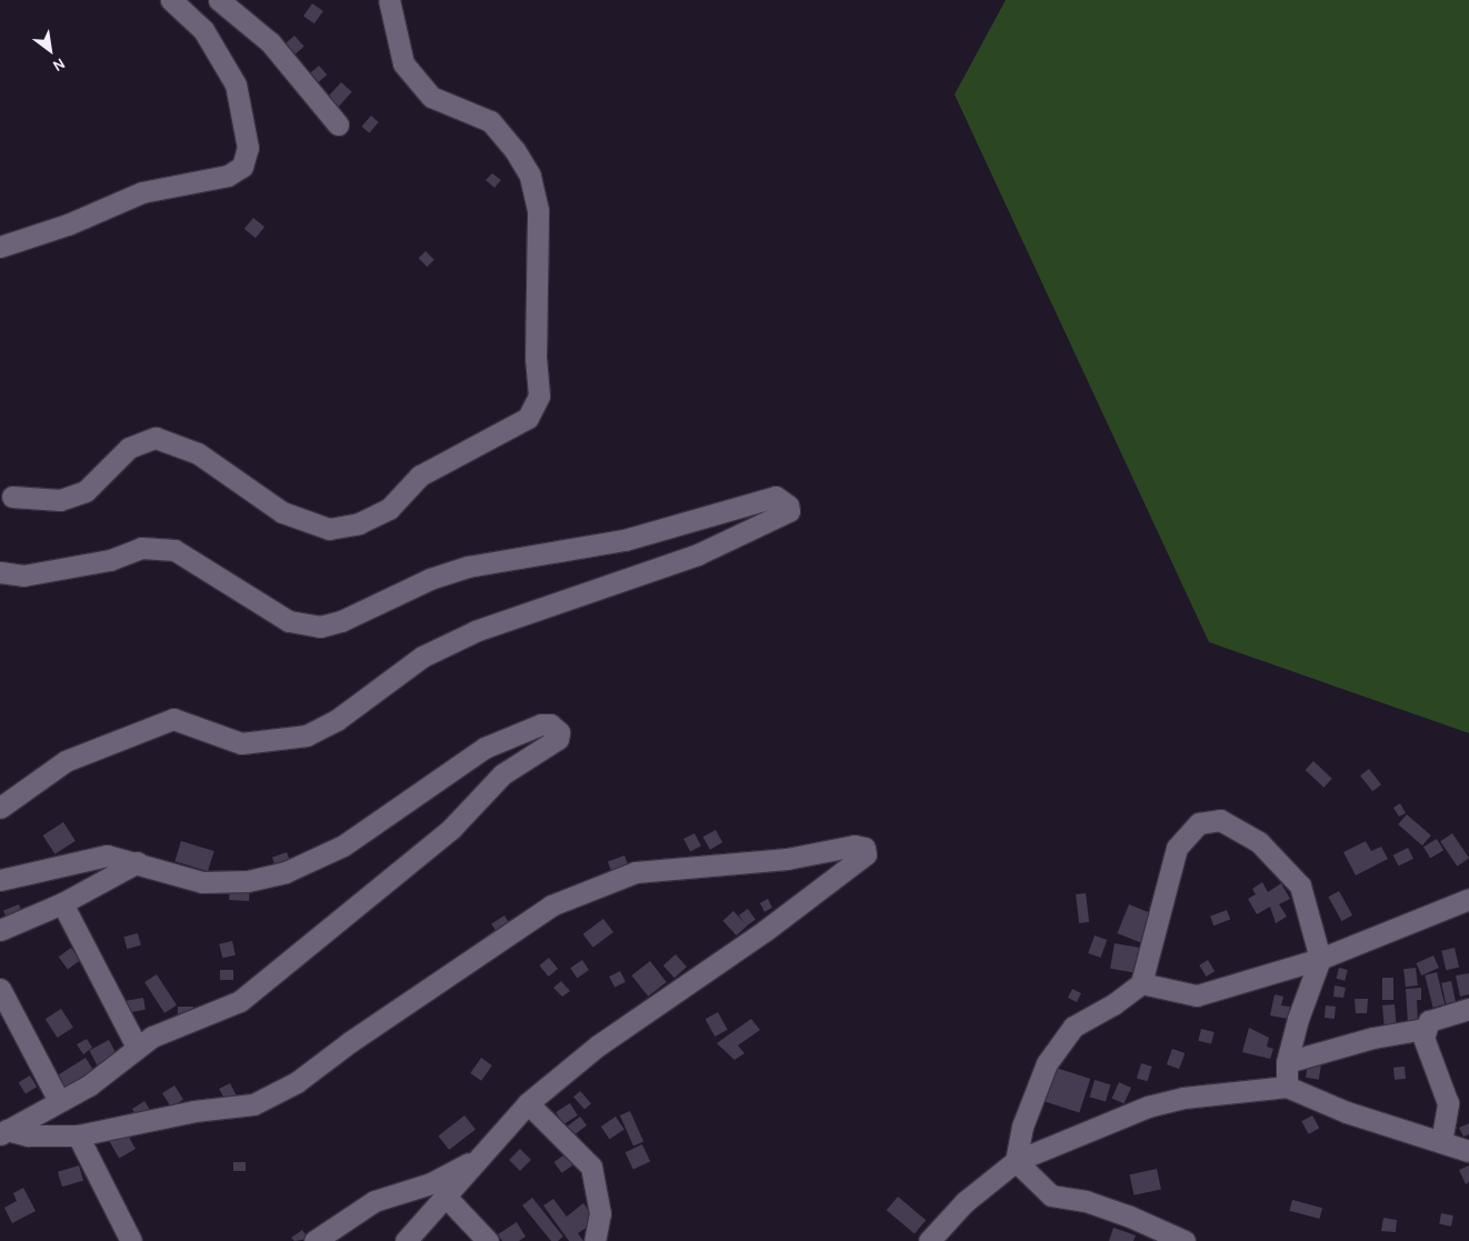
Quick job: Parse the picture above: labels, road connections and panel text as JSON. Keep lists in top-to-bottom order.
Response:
{
  "north": "bottom right"
}
